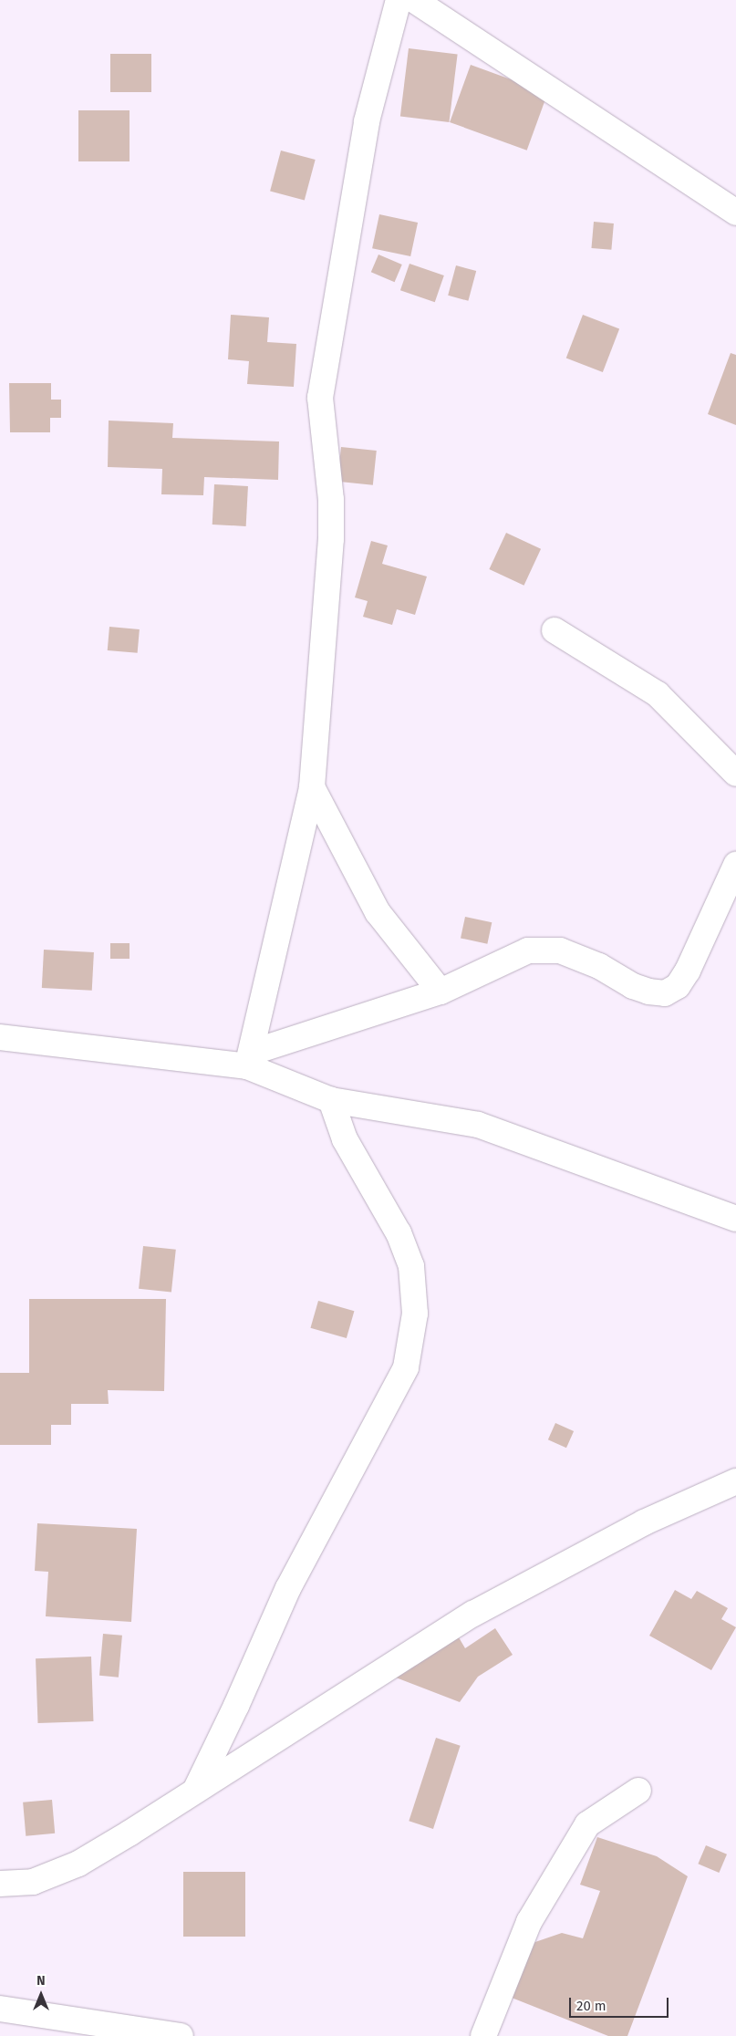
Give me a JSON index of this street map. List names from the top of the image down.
{
  "scale_bar": "20 m",
  "north": "top"
}
